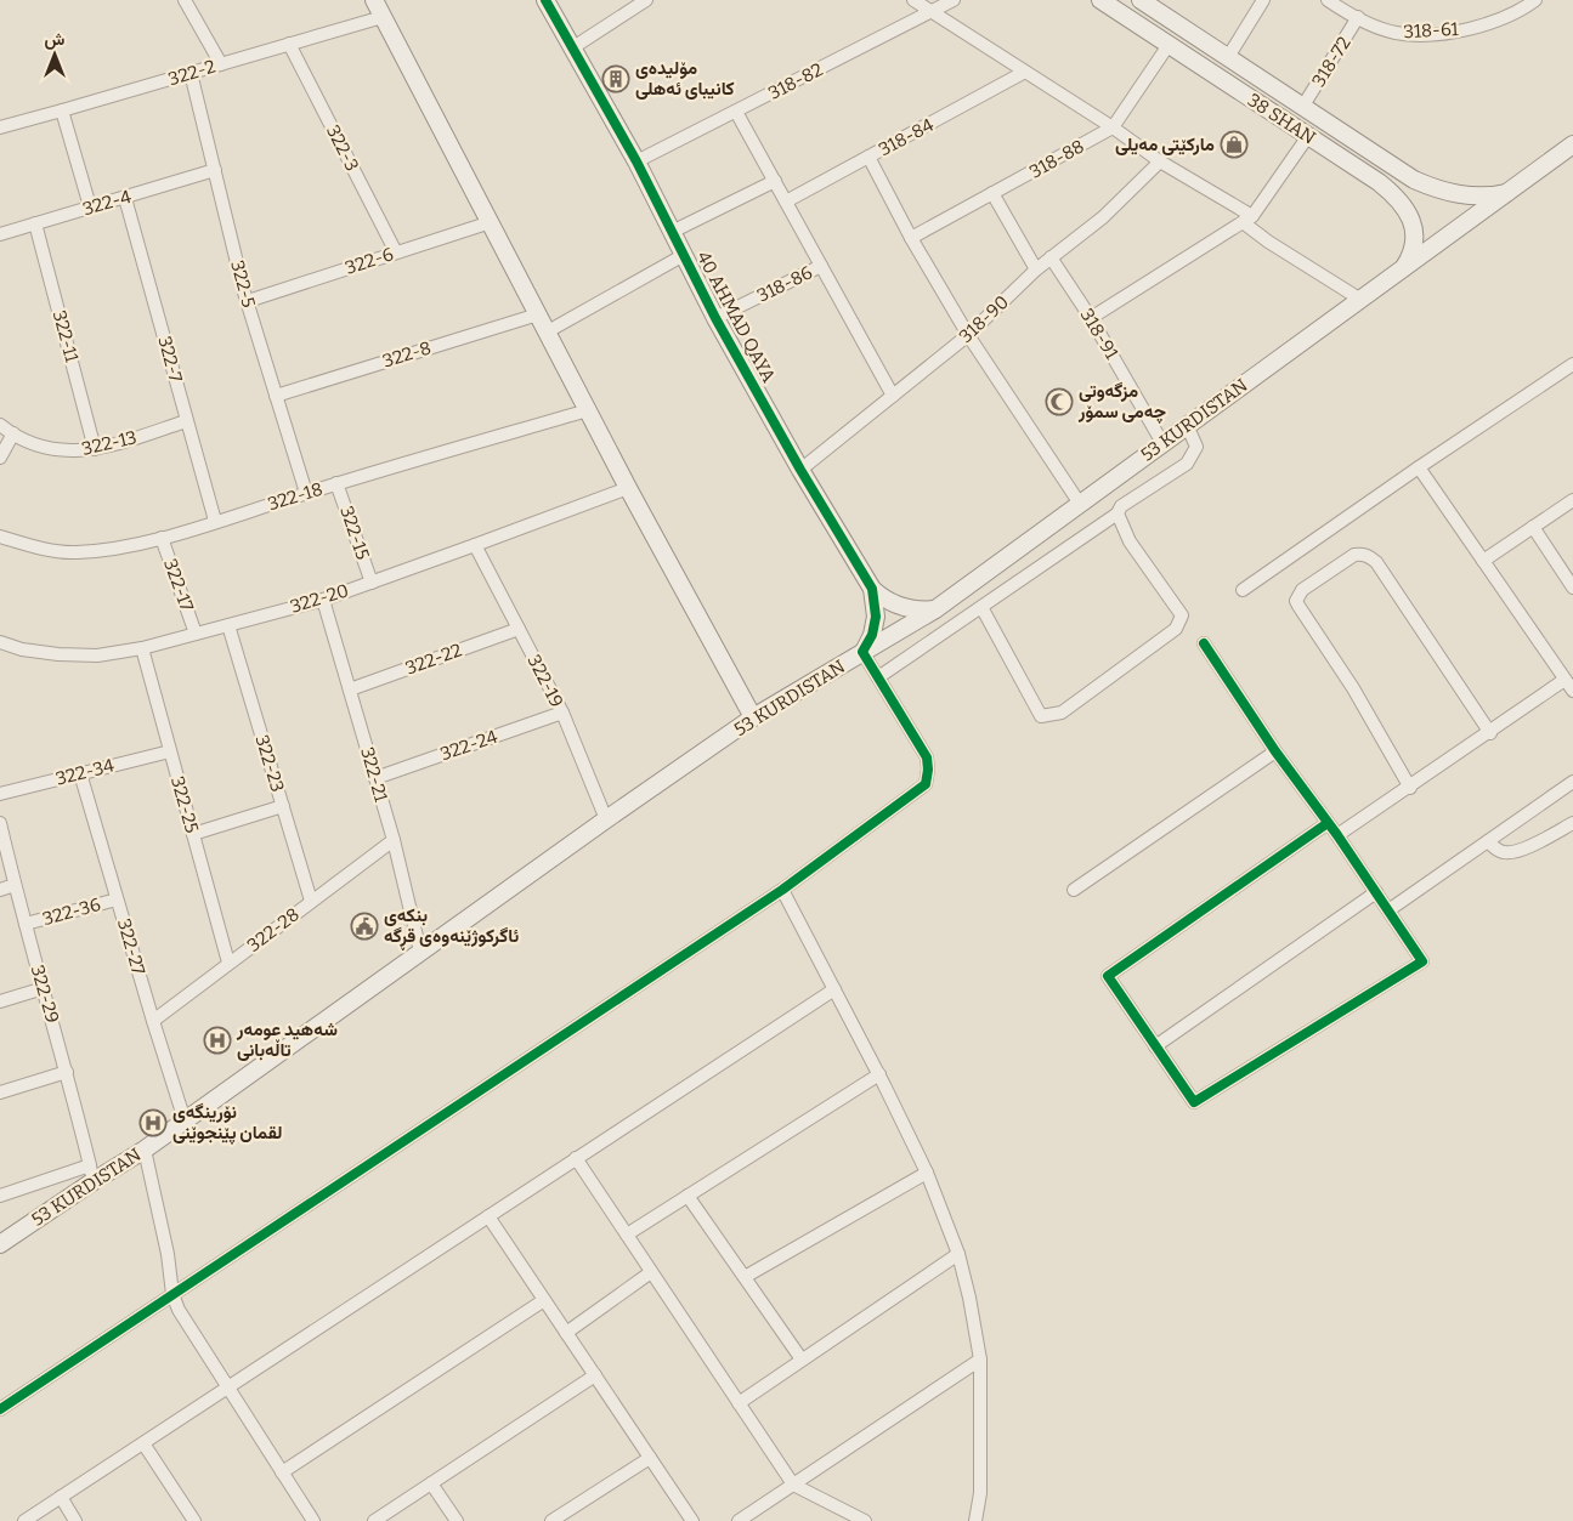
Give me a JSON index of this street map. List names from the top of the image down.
{
  "streets": {
    "street": [
      "318-61",
      "318-72",
      "322-2",
      "318-82",
      "38 SHAN",
      "318-84",
      "322-3",
      "318-88",
      "322-4",
      "322-6",
      "322-5",
      "318-86",
      "40 AHMAD QAYA",
      "318-90",
      "318-91",
      "322-11",
      "322-8",
      "322-7",
      "53 KURDISTAN",
      "322-13",
      "322-18",
      "322-15",
      "322-17",
      "322-20",
      "322-22",
      "322-19",
      "322-24",
      "322-23",
      "322-34",
      "322-21",
      "322-25",
      "322-36",
      "322-28",
      "322-27",
      "322-29"
    ]
  },
  "crossings": [
    ["318-61", "318-72"],
    ["318-72", "38 SHAN"],
    ["322-2", "322-3"],
    ["322-2", "322-5"],
    ["318-82", "40 AHMAD QAYA"],
    ["38 SHAN", "318-88"],
    ["38 SHAN", "53 KURDISTAN"],
    ["322-3", "322-6"],
    ["322-4", "322-5"],
    ["322-4", "322-11"],
    ["322-4", "322-7"],
    ["322-6", "322-5"],
    ["322-5", "322-8"],
    ["322-5", "322-18"],
    ["318-86", "40 AHMAD QAYA"],
    ["40 AHMAD QAYA", "318-90"],
    ["40 AHMAD QAYA", "53 KURDISTAN"],
    ["318-90", "318-91"],
    ["318-91", "53 KURDISTAN"],
    ["322-11", "322-13"],
    ["322-7", "322-13"],
    ["322-7", "322-18"],
    ["53 KURDISTAN", "322-19"],
    ["53 KURDISTAN", "322-21"],
    ["53 KURDISTAN", "322-27"],
    ["53 KURDISTAN", "322-29"],
    ["322-18", "322-15"],
    ["322-18", "322-17"],
    ["322-15", "322-20"],
    ["322-17", "322-20"],
    ["322-20", "322-19"],
    ["322-20", "322-23"],
    ["322-20", "322-21"],
    ["322-20", "322-25"],
    ["322-22", "322-19"],
    ["322-22", "322-21"],
    ["322-19", "322-24"],
    ["322-24", "322-21"],
    ["322-23", "322-28"],
    ["322-34", "322-25"],
    ["322-34", "322-27"],
    ["322-21", "322-28"],
    ["322-25", "322-28"],
    ["322-36", "322-27"],
    ["322-36", "322-29"],
    ["322-28", "322-27"]
  ],
  "places": {
    "building": ["مۆلیدەی کانیبای ئەهلی"],
    "shop": ["مارکێتی مەیلی"],
    "mosque": ["مزگەوتی چەمی سمۆر"],
    "public building": ["بنکەی ئاگرکوژێنەوەی قڕگە"],
    "hospital": ["شەهید عومەر تاڵەبانی", "نۆرینگەی لقمان پێنجوێنی"]
  },
  "north": "top"
}
